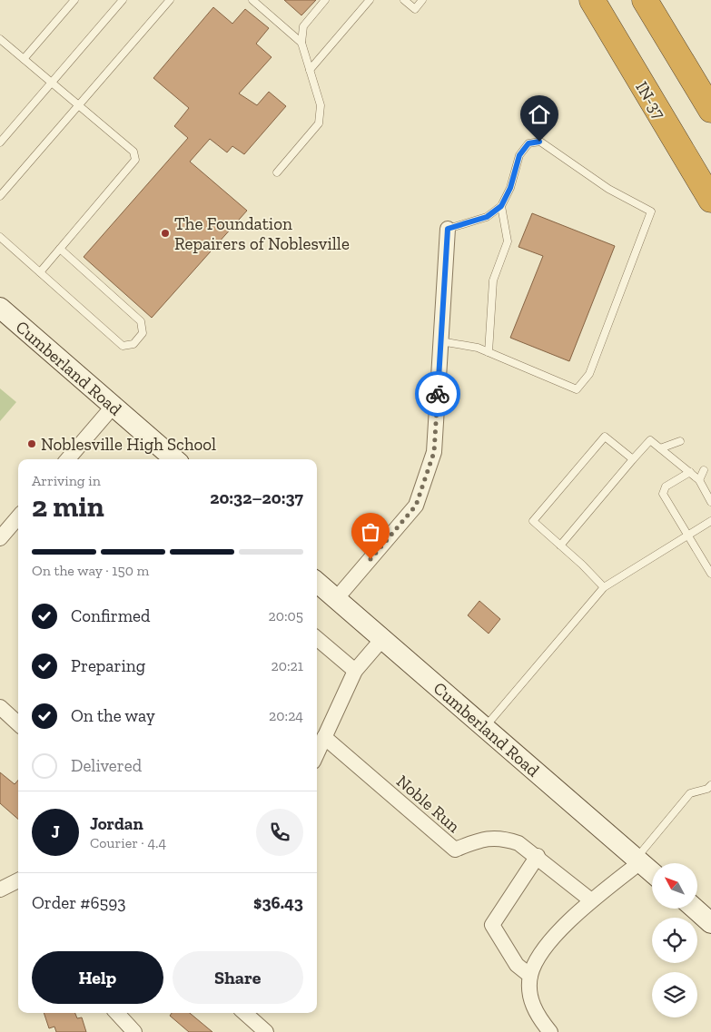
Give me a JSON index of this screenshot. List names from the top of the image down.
{
  "streets": {
    "highway": ["IN-37"],
    "street": ["Cumberland Road", "Noble Run"]
  },
  "places": ["The Foundation Repairers of Noblesville", "Noblesville High School"],
  "north": "top left",
  "page": {
    "heading": ["2 min", "Arriving in", "20:32–20:37"],
    "panel": [
      "Jordan",
      "Courier · 4.4",
      "Order #6593",
      "$36.43"
    ],
    "bar": "On the way · 150 m",
    "list": [
      ["Confirmed", "20:05"],
      ["Preparing", "20:21"],
      ["On the way", "20:24"],
      "Delivered"
    ],
    "round": "J",
    "buttons": ["Help", "Share"]
  }
}
